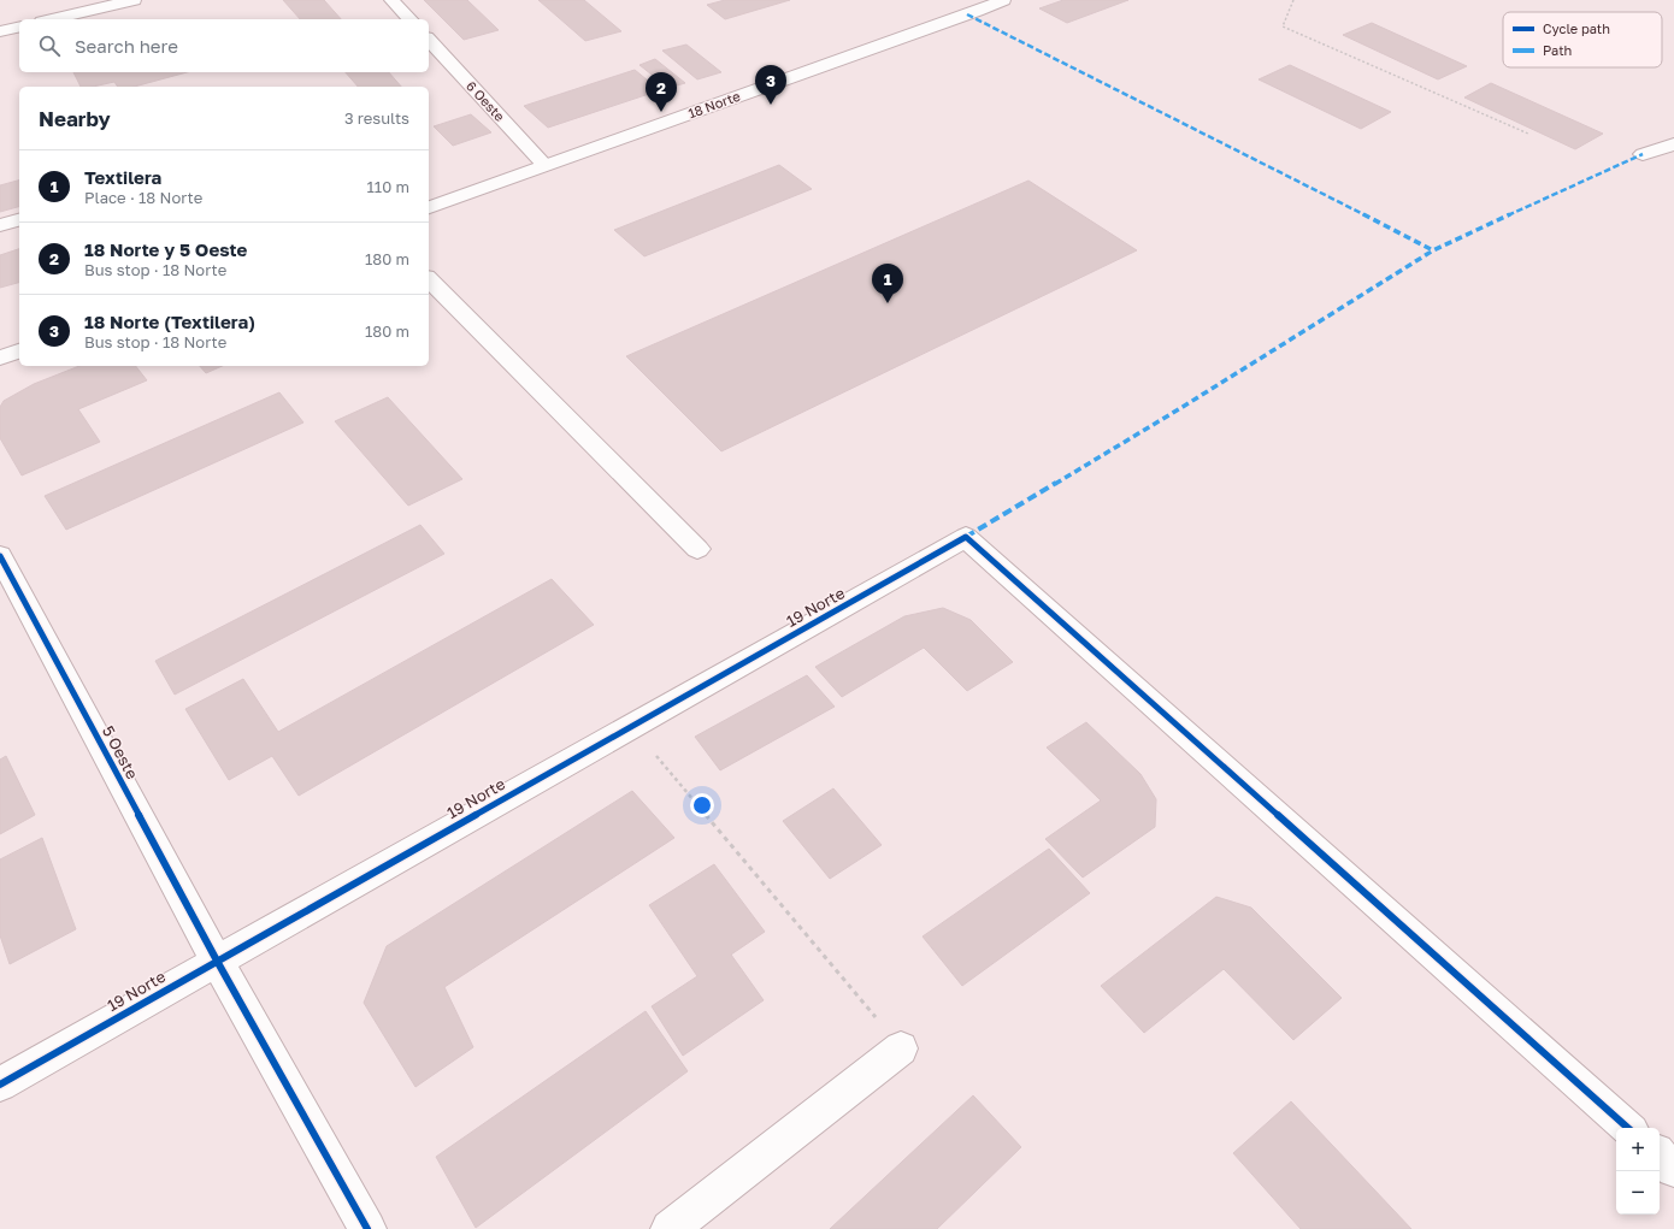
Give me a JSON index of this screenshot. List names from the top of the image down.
{
  "streets": {
    "street": [
      "6 Oeste",
      "18 Norte",
      "19 Norte",
      "5 Oeste"
    ]
  },
  "crossings": [
    ["6 Oeste", "18 Norte"],
    ["19 Norte", "5 Oeste"]
  ],
  "legend": ["Cycle path", "Path"],
  "page": {
    "search": "Search here",
    "pins": ["3", "2", "1"],
    "heading": ["Nearby", "3 results"],
    "list": [
      {
        "mark": "1",
        "name": "Textilera",
        "note": "Place · 18 Norte",
        "value": "110 m"
      },
      {
        "mark": "2",
        "name": "18 Norte y 5 Oeste",
        "note": "Bus stop · 18 Norte",
        "value": "180 m"
      },
      {
        "mark": "3",
        "name": "18 Norte (Textilera)",
        "note": "Bus stop · 18 Norte",
        "value": "180 m"
      }
    ],
    "map_buttons": ["+", "−"]
  }
}
